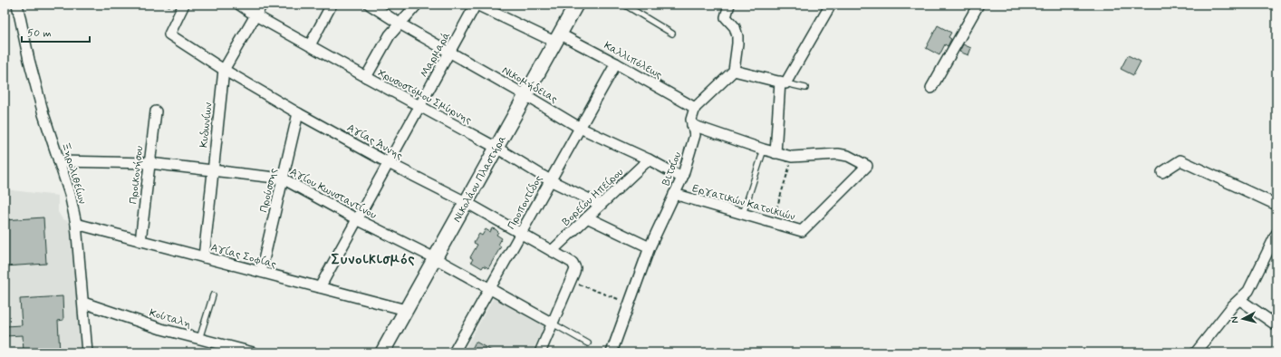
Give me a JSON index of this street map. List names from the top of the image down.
{
  "streets": {
    "main road": ["Νικολάου Πλαστήρα"],
    "street": [
      "Μαρμαρά",
      "Καλλιπόλεως",
      "Νικομήδειας",
      "Χρυσοστόμου Σμύρνης",
      "Κυδωνίων",
      "Αγίας Άννης",
      "Βιτσίου",
      "Ξηρολιθείων",
      "Προικονήσου",
      "Προύσσης",
      "Αγίου Κωνσταντίνου",
      "Βορείου Ηπείρου",
      "Προποντίδος",
      "Εργατικών Κατοικιών",
      "Αγίας Σοφίας",
      "Κούταλη"
    ]
  },
  "crossings": [
    ["Μαρμαρά", "Καλλιπόλεως"],
    ["Μαρμαρά", "Νικομήδειας"],
    ["Μαρμαρά", "Χρυσοστόμου Σμύρνης"],
    ["Μαρμαρά", "Αγίας Άννης"],
    ["Μαρμαρά", "Αγίου Κωνσταντίνου"],
    ["Μαρμαρά", "Αγίας Σοφίας"],
    ["Καλλιπόλεως", "Βιτσίου"],
    ["Καλλιπόλεως", "Νικολάου Πλαστήρα"],
    ["Καλλιπόλεως", "Προποντίδος"],
    ["Νικομήδειας", "Βιτσίου"],
    ["Νικομήδειας", "Νικολάου Πλαστήρα"],
    ["Νικομήδειας", "Βορείου Ηπείρου"],
    ["Νικομήδειας", "Προποντίδος"],
    ["Χρυσοστόμου Σμύρνης", "Κυδωνίων"],
    ["Χρυσοστόμου Σμύρνης", "Νικολάου Πλαστήρα"],
    ["Χρυσοστόμου Σμύρνης", "Βορείου Ηπείρου"],
    ["Χρυσοστόμου Σμύρνης", "Προποντίδος"],
    ["Κυδωνίων", "Αγίας Άννης"],
    ["Κυδωνίων", "Αγίου Κωνσταντίνου"],
    ["Κυδωνίων", "Αγίας Σοφίας"],
    ["Αγίας Άννης", "Νικολάου Πλαστήρα"],
    ["Αγίας Άννης", "Προύσσης"],
    ["Αγίας Άννης", "Βορείου Ηπείρου"],
    ["Αγίας Άννης", "Προποντίδος"],
    ["Βιτσίου", "Εργατικών Κατοικιών"],
    ["Ξηρολιθείων", "Αγίου Κωνσταντίνου"],
    ["Ξηρολιθείων", "Αγίας Σοφίας"],
    ["Ξηρολιθείων", "Κούταλη"],
    ["Προικονήσου", "Αγίου Κωνσταντίνου"],
    ["Προικονήσου", "Αγίας Σοφίας"],
    ["Νικολάου Πλαστήρα", "Αγίου Κωνσταντίνου"],
    ["Νικολάου Πλαστήρα", "Αγίας Σοφίας"],
    ["Προύσσης", "Αγίου Κωνσταντίνου"],
    ["Προύσσης", "Αγίας Σοφίας"],
    ["Αγίου Κωνσταντίνου", "Προποντίδος"]
  ],
  "districts": ["Συνοικισμός"],
  "scale_bar": "50 m",
  "north": "left"
}
